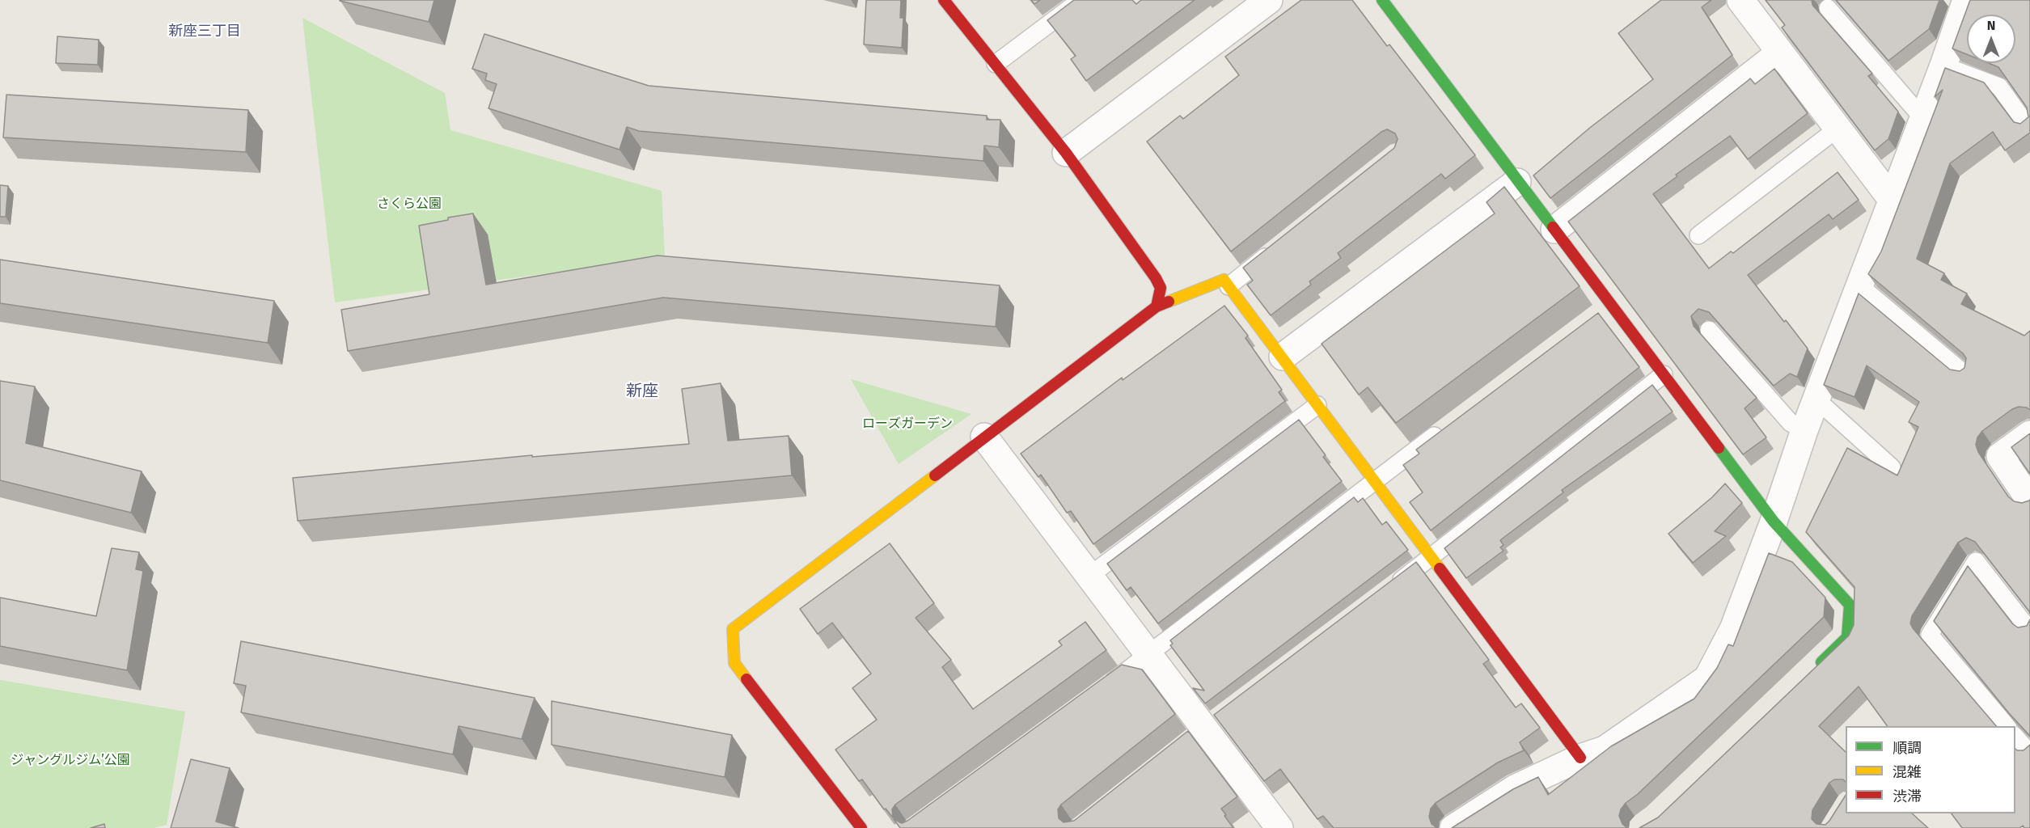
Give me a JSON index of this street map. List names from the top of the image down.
{
  "districts": ["新座三丁目", "新座"],
  "parks": ["さくら公園", "ローズガーデン", "ジャングルジム’公園"],
  "legend": ["順調", "混雑", "渋滞"],
  "north": "top"
}
